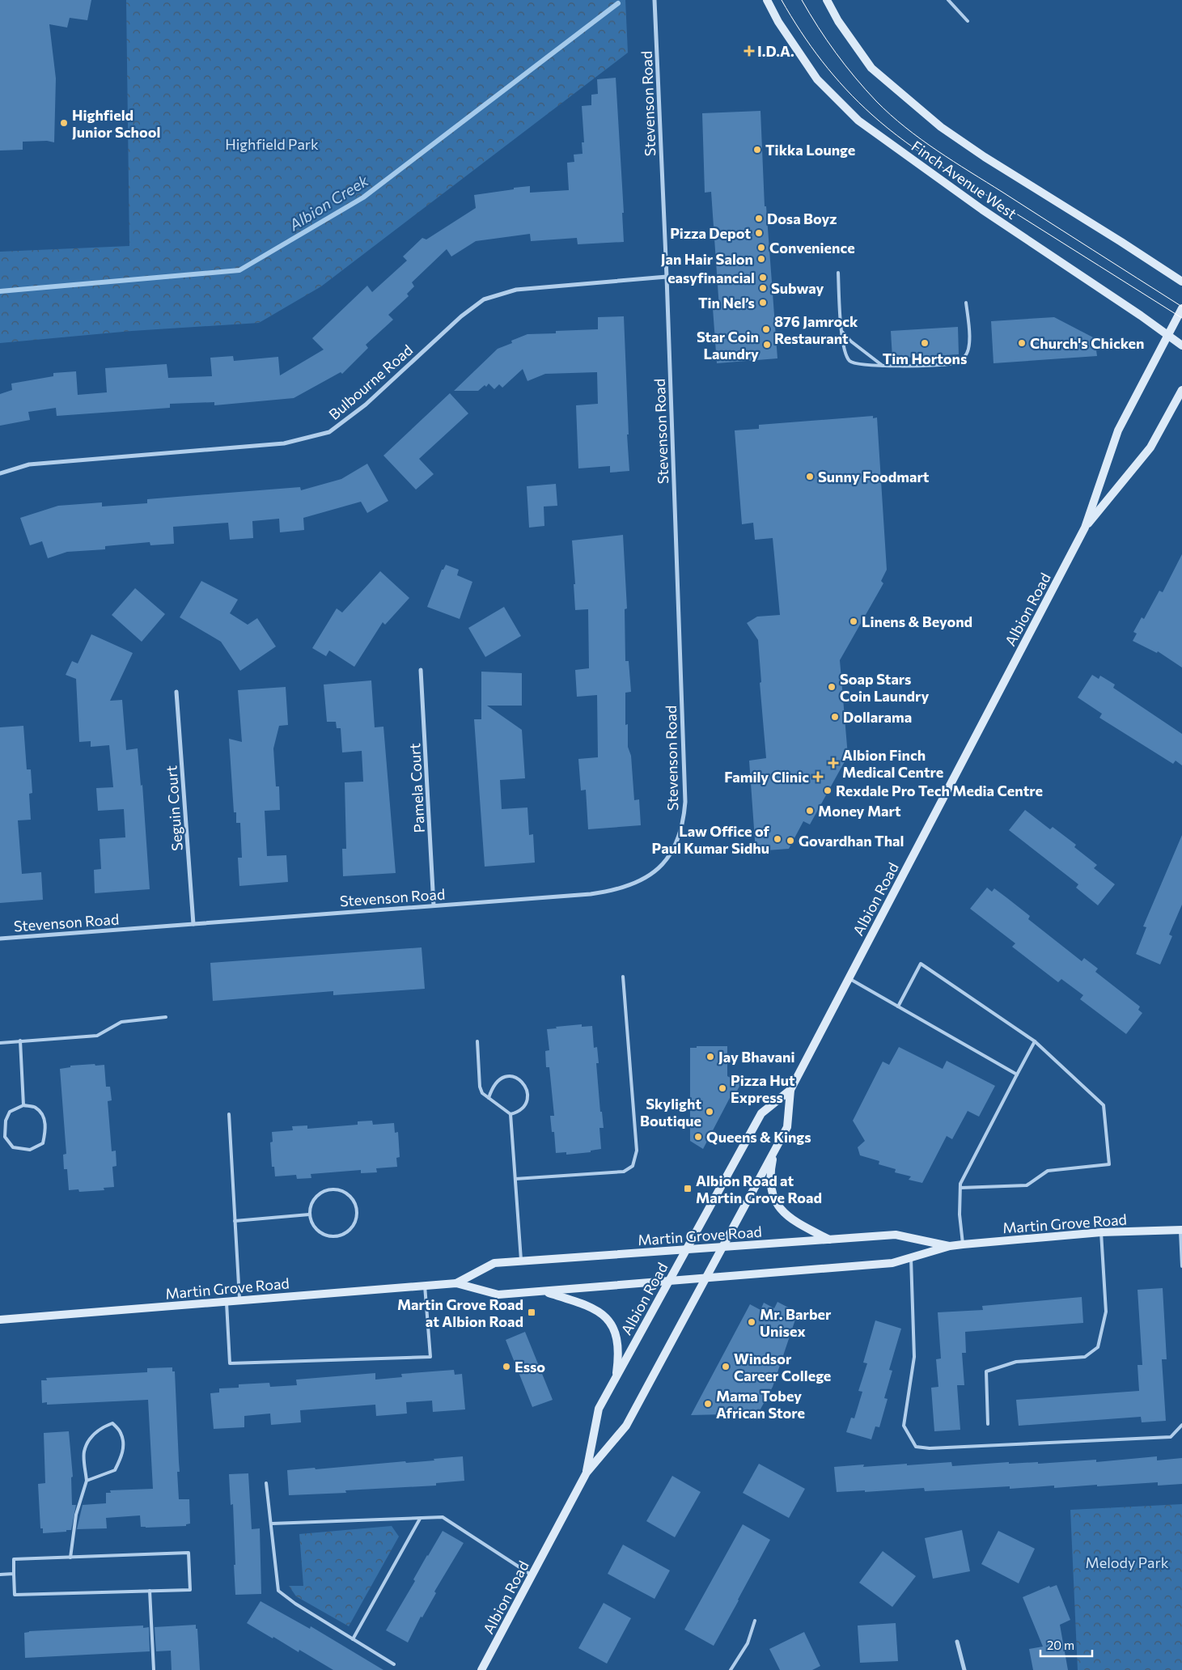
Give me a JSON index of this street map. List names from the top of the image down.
{
  "streets": {
    "main road": ["Finch Avenue West", "Albion Road", "Martin Grove Road"],
    "street": [
      "Stevenson Road",
      "Bulbourne Road",
      "Pamela Court",
      "Seguin Court"
    ]
  },
  "crossings": [
    ["Stevenson Road", "Bulbourne Road"],
    ["Stevenson Road", "Pamela Court"],
    ["Stevenson Road", "Seguin Court"],
    ["Finch Avenue West", "Albion Road"],
    ["Albion Road", "Martin Grove Road"]
  ],
  "water": ["Albion Creek"],
  "parks": ["Highfield Park", "Melody Park"],
  "places": {
    "health": ["I.D.A.", "Albion Finch Medical Centre", "Family Clinic"],
    "other": [
      "Highfield Junior School",
      "Tikka Lounge",
      "Dosa Boyz",
      "Pizza Depot",
      "Convenience",
      "Jan Hair Salon",
      "easyfinancial",
      "Subway",
      "Tin Nel’s",
      "876 Jamrock Restaurant",
      "Tim Hortons",
      "Church's Chicken",
      "Star Coin Laundry",
      "Sunny Foodmart",
      "Linens & Beyond",
      "Soap Stars Coin Laundry",
      "Dollarama",
      "Rexdale Pro Tech Media Centre",
      "Money Mart",
      "Law Office of Paul Kumar Sidhu",
      "Govardhan Thal",
      "Jay Bhavani",
      "Pizza Hut Express",
      "Skylight Boutique",
      "Queens & Kings",
      "Mr. Barber Unisex",
      "Esso",
      "Windsor Career College",
      "Mama Tobey African Store"
    ],
    "transit": ["Albion Road at Martin Grove Road", "Martin Grove Road at Albion Road"]
  },
  "scale_bar": "20 m"
}
